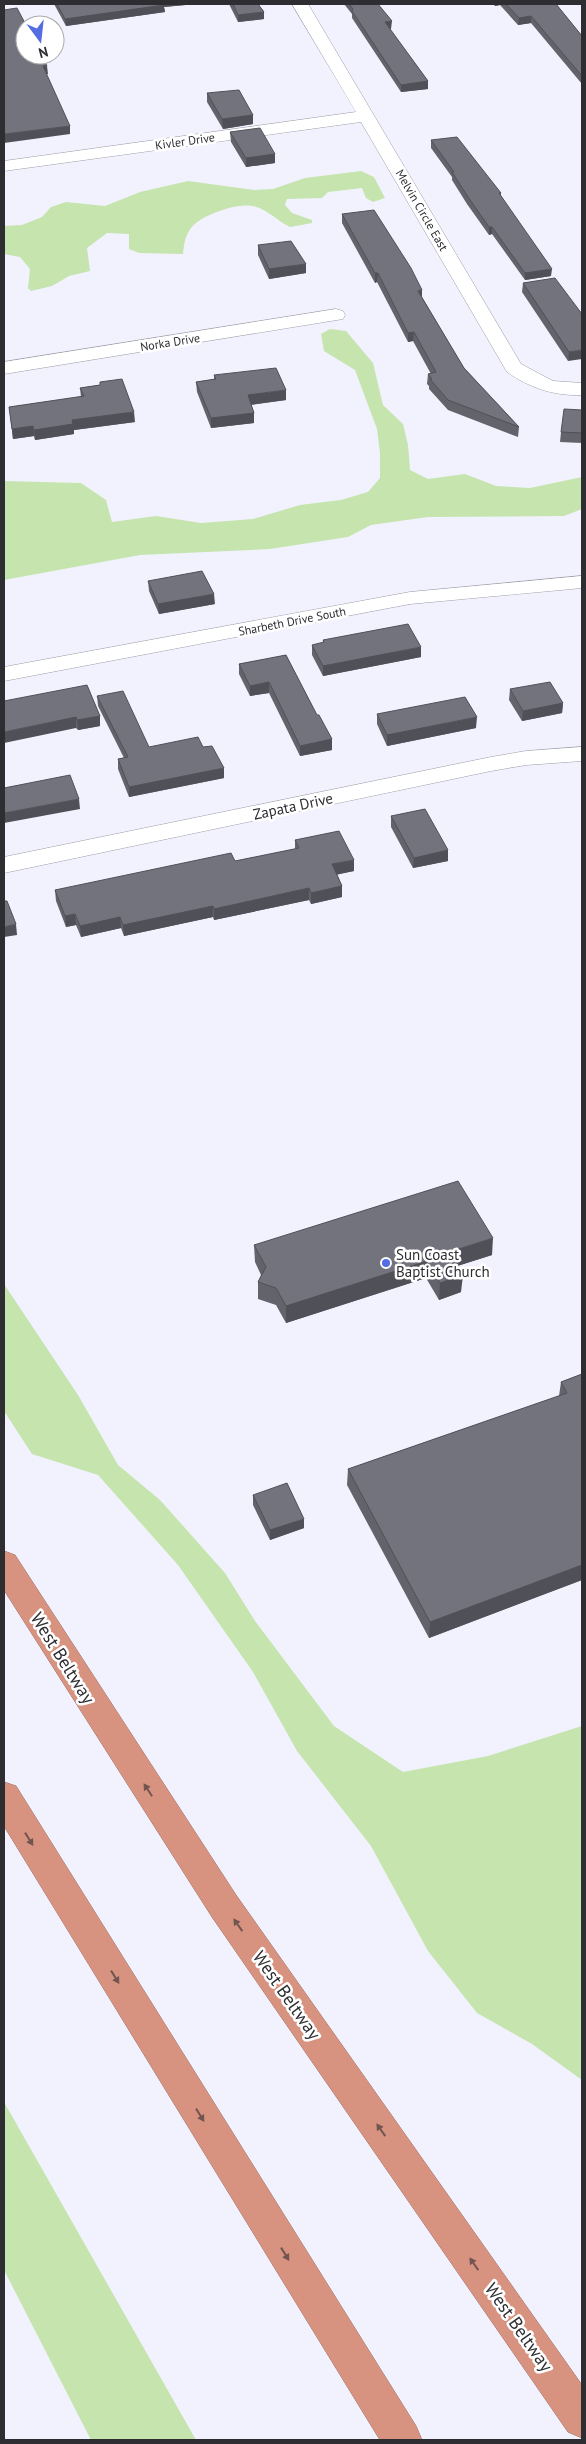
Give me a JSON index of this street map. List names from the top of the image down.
{
  "streets": {
    "highway": ["West Beltway"],
    "street": [
      "Kivler Drive",
      "Melvin Circle East",
      "Norka Drive",
      "Sharbeth Drive South",
      "Zapata Drive"
    ]
  },
  "crossings": [
    ["Kivler Drive", "Melvin Circle East"]
  ],
  "places": ["Sun Coast Baptist Church"],
  "north": "bottom"
}
